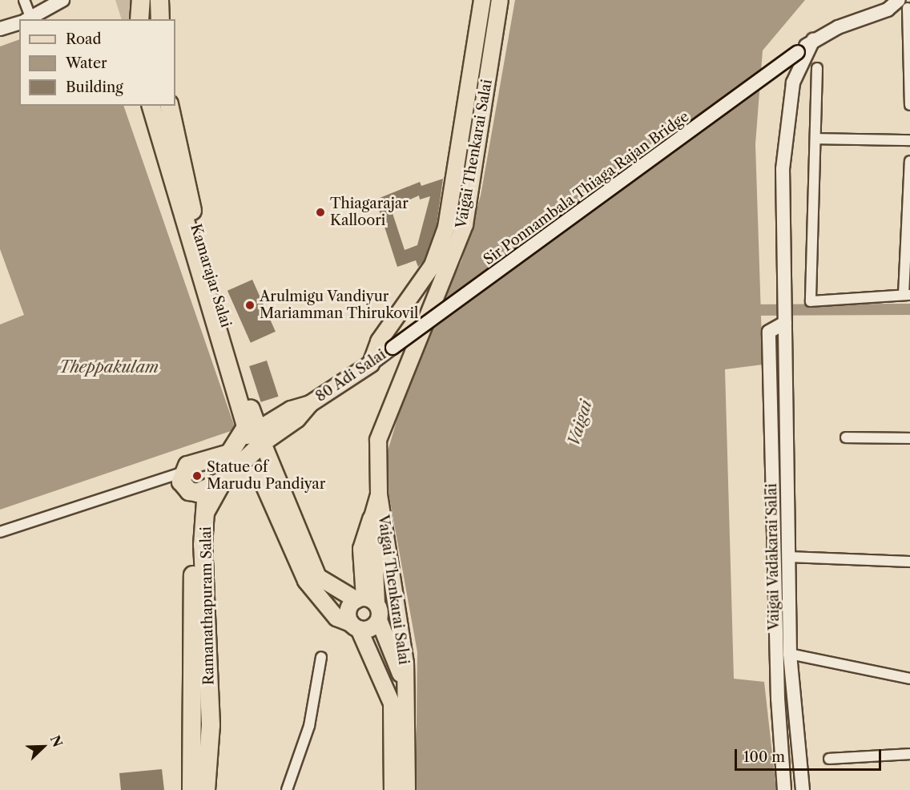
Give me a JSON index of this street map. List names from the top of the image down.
{
  "streets": {
    "highway": ["Kamarajar Salai", "Ramanathapuram Salai"],
    "main road": ["Vaigai Thenkarai Salai", "80 Adi Salai"],
    "street": ["Sir Ponnambala Thiaga Rajan Bridge", "Vaigai Vadakarai Salai"]
  },
  "crossings": [
    ["Vaigai Thenkarai Salai", "80 Adi Salai"],
    ["Sir Ponnambala Thiaga Rajan Bridge", "80 Adi Salai"],
    ["Sir Ponnambala Thiaga Rajan Bridge", "Vaigai Vadakarai Salai"],
    ["Kamarajar Salai", "80 Adi Salai"]
  ],
  "water": ["Theppakulam", "Vaigai"],
  "places": ["Thiagarajar Kalloori", "Arulmigu Vandiyur Mariamman Thirukovil", "Statue of Marudu Pandiyar"],
  "legend": ["Road", "Water", "Building"],
  "scale_bar": "100 m",
  "north": "top right"
}
